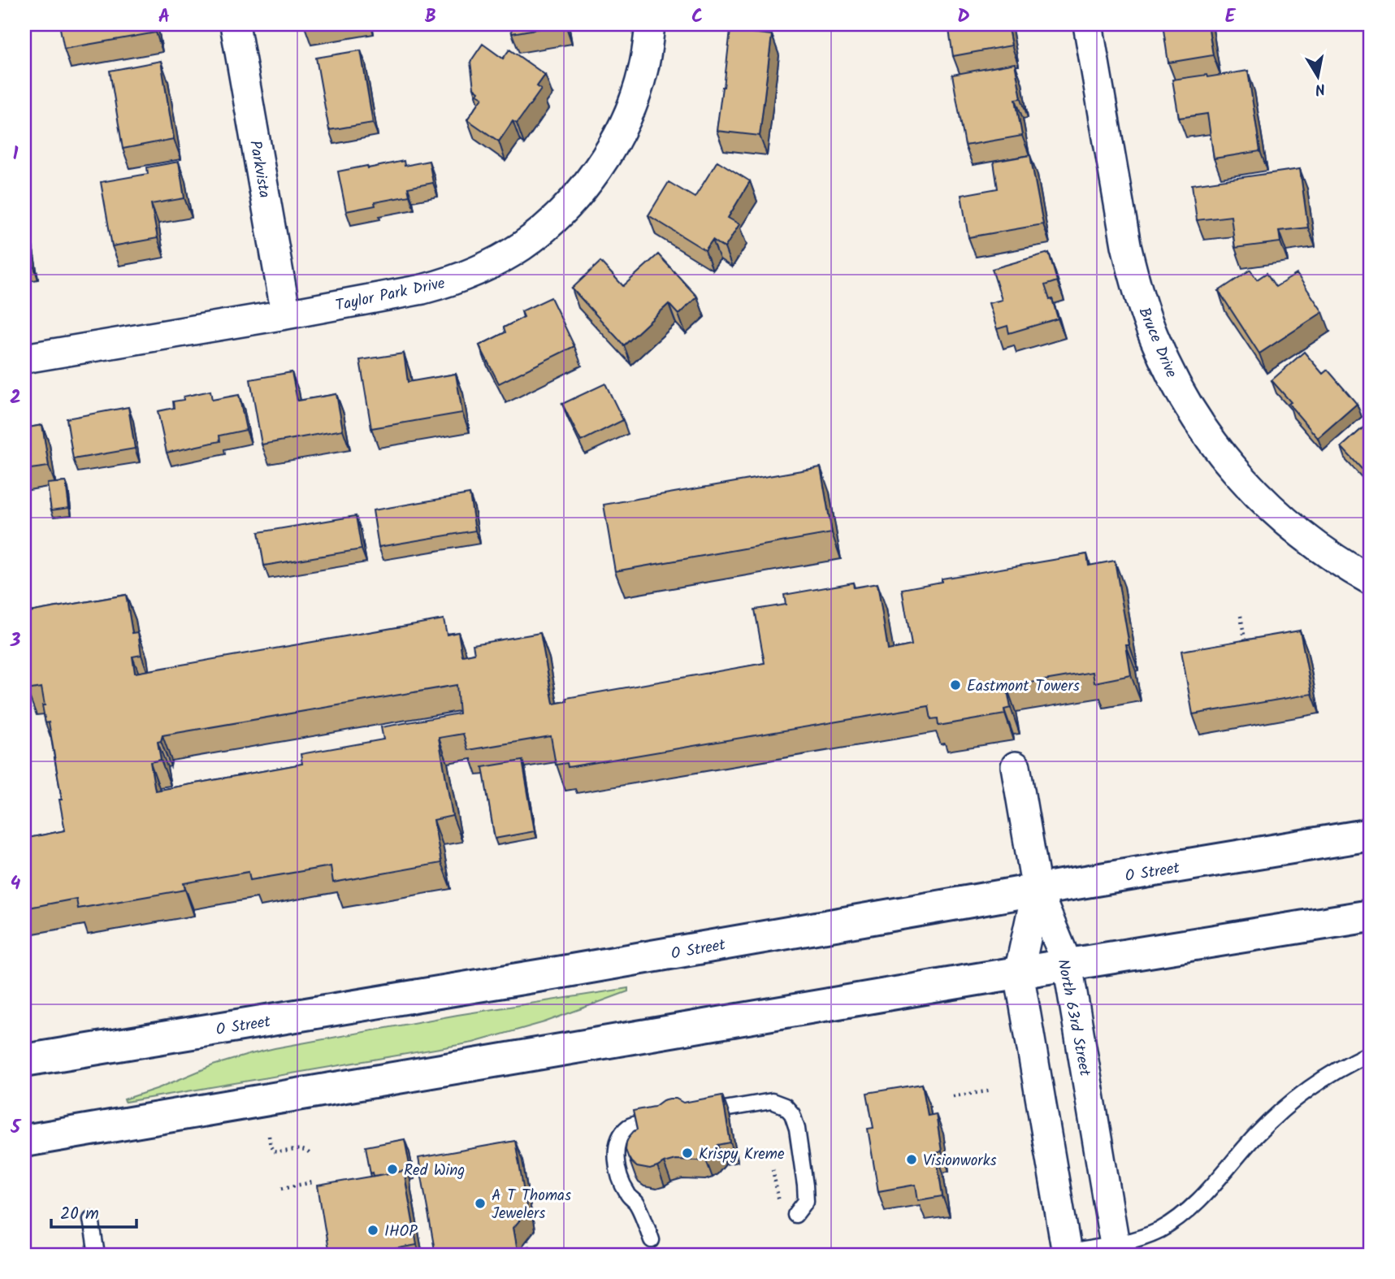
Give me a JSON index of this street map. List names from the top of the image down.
{
  "streets": {
    "main road": ["O Street"],
    "street": [
      "Parkvista",
      "Taylor Park Drive",
      "Bruce Drive",
      "North 63rd Street"
    ]
  },
  "crossings": [
    ["Parkvista", "Taylor Park Drive"],
    ["O Street", "North 63rd Street"]
  ],
  "places": [
    "Eastmont Towers",
    "Krispy Kreme",
    "Visionworks",
    "Red Wing",
    "A T Thomas Jewelers",
    "IHOP"
  ],
  "scale_bar": "20 m",
  "north": "bottom",
  "grid": {
    "columns": [
      "A",
      "B",
      "C",
      "D",
      "E"
    ],
    "rows": [
      "1",
      "2",
      "3",
      "4",
      "5"
    ]
  }
}
